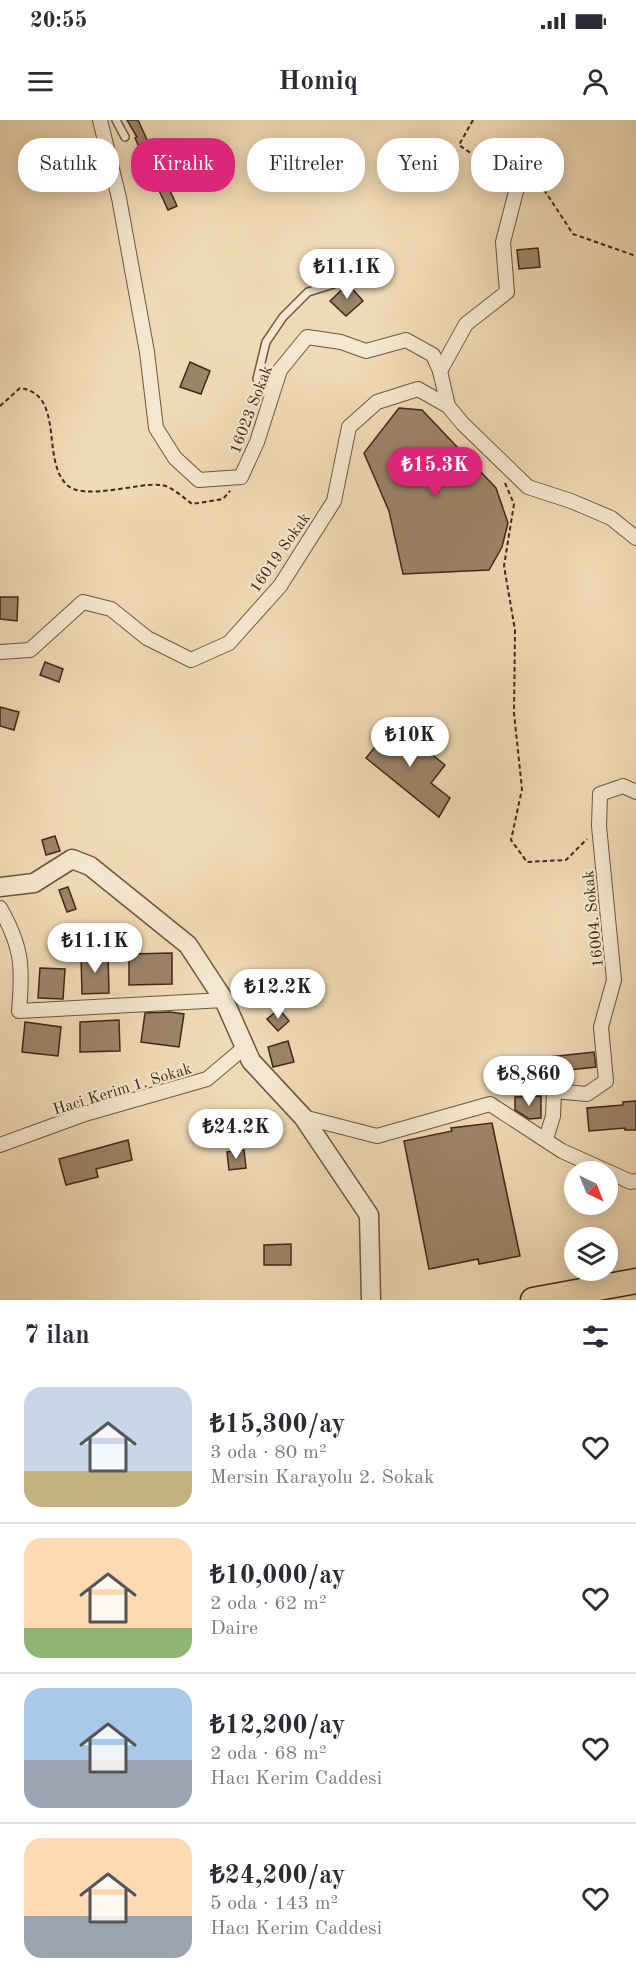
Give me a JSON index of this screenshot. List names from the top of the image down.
{
  "streets": {
    "street": [
      "16023 Sokak",
      "16019 Sokak",
      "16004. Sokak",
      "Haci Kerim 1. Sokak"
    ]
  },
  "crossings": [
    ["16023 Sokak", "16019 Sokak"]
  ],
  "north": "bottom right",
  "page": {
    "status": "20:55",
    "header": "Homiq",
    "chip": [
      "Satılık",
      "Kiralık",
      "Filtreler",
      "Yeni",
      "Daire"
    ],
    "price": [
      "₺11.1K",
      "₺15.3K",
      "₺10K",
      "₺11.1K",
      "₺12.2K",
      "₺8,860",
      "₺24.2K"
    ],
    "heading": "7 ilan",
    "list": [
      {
        "name": "₺15,300/ay",
        "note": "3 oda · 80 m² · Mersin Karayolu 2. Sokak"
      },
      {
        "name": "₺10,000/ay",
        "note": "2 oda · 62 m² · Daire"
      },
      {
        "name": "₺12,200/ay",
        "note": "2 oda · 68 m² · Hacı Kerim Caddesi"
      },
      {
        "name": "₺24,200/ay",
        "note": "5 oda · 143 m² · Hacı Kerim Caddesi"
      }
    ]
  }
}
